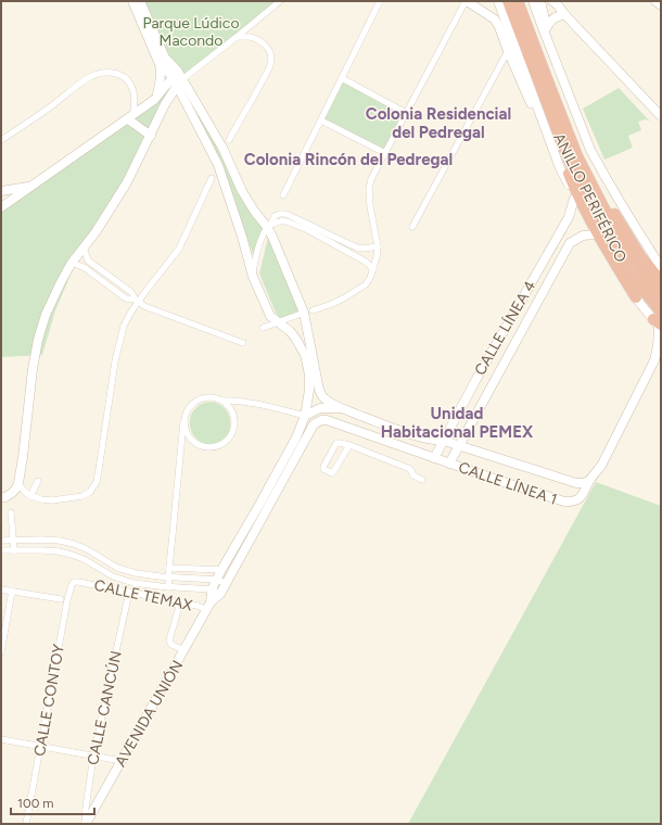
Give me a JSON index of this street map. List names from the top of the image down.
{
  "streets": {
    "highway": ["ANILLO PERIFÉRICO"],
    "street": [
      "CALLE LÍNEA 4",
      "CALLE LÍNEA 1",
      "CALLE TEMAX",
      "CALLE CONTOY",
      "CALLE CANCÚN",
      "AVENIDA UNIÓN"
    ]
  },
  "crossings": [
    ["CALLE LÍNEA 4", "CALLE LÍNEA 1"],
    ["CALLE LÍNEA 1", "AVENIDA UNIÓN"],
    ["CALLE TEMAX", "CALLE CONTOY"],
    ["CALLE TEMAX", "CALLE CANCÚN"],
    ["CALLE TEMAX", "AVENIDA UNIÓN"],
    ["CALLE CANCÚN", "AVENIDA UNIÓN"]
  ],
  "districts": ["Colonia Residencial del Pedregal", "Colonia Rincón del Pedregal", "Unidad Habitacional PEMEX"],
  "parks": ["Parque Lúdico Macondo"],
  "scale_bar": "100 m"
}
